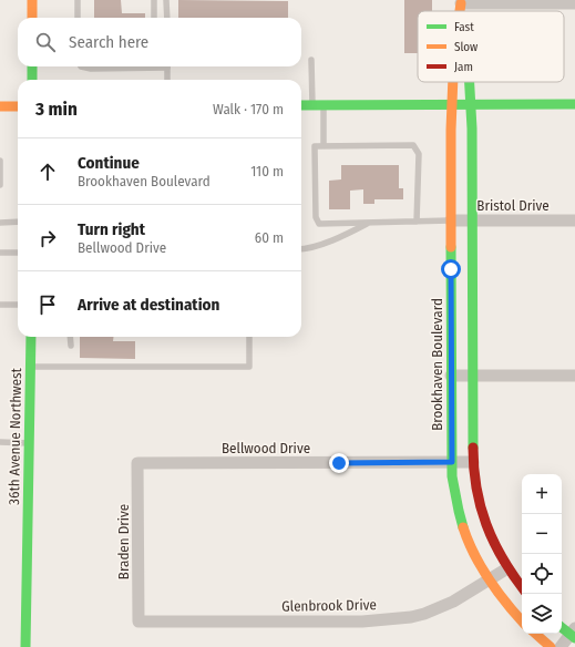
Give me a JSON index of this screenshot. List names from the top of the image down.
{
  "streets": {
    "street": [
      "Bristol Drive",
      "Brookhaven Boulevard",
      "36th Avenue Northwest",
      "Bellwood Drive",
      "Braden Drive",
      "Glenbrook Drive"
    ]
  },
  "crossings": [
    ["Bristol Drive", "Brookhaven Boulevard"],
    ["Brookhaven Boulevard", "Bellwood Drive"],
    ["Brookhaven Boulevard", "Glenbrook Drive"],
    ["Bellwood Drive", "Braden Drive"],
    ["Braden Drive", "Glenbrook Drive"]
  ],
  "legend": ["Fast", "Slow", "Jam"],
  "page": {
    "search": "Search here",
    "heading": ["3 min", "Walk · 170 m"],
    "list": [
      ["Continue", "Brookhaven Boulevard", "110 m"],
      ["Turn right", "Bellwood Drive", "60 m"],
      "Arrive at destination"
    ],
    "map_buttons": ["+", "−"]
  }
}
